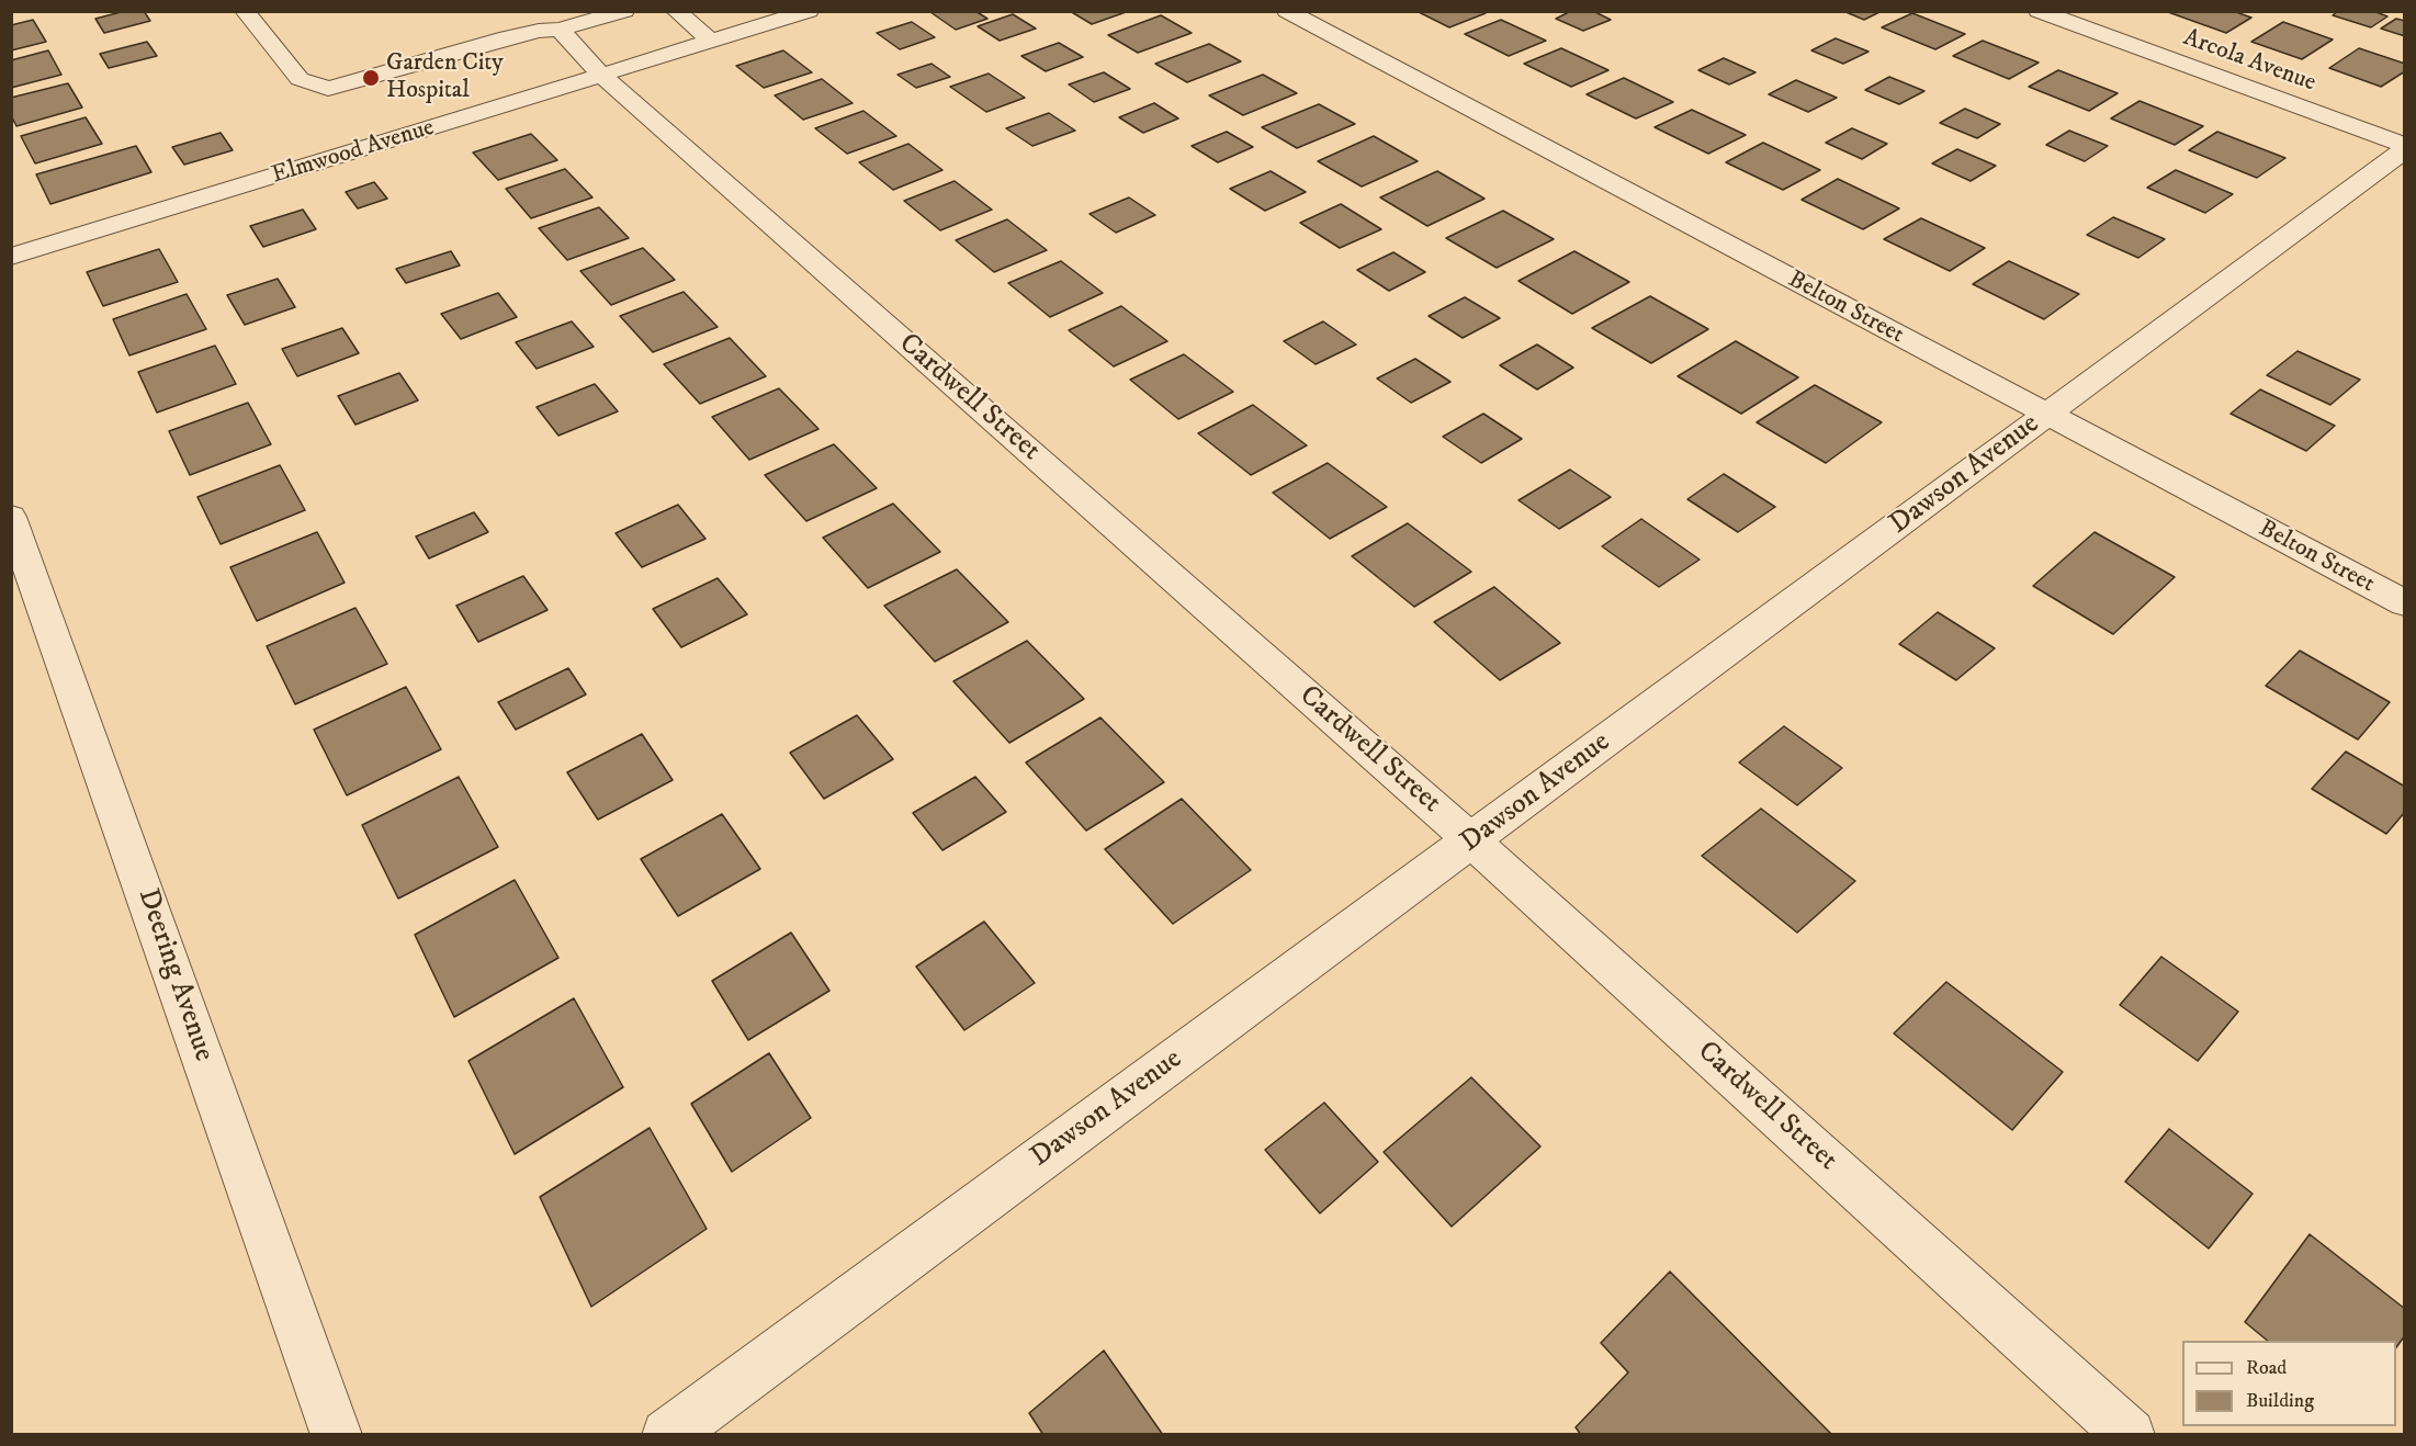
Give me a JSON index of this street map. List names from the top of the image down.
{
  "streets": {
    "street": [
      "Arcola Avenue",
      "Elmwood Avenue",
      "Belton Street",
      "Cardwell Street",
      "Dawson Avenue",
      "Deering Avenue"
    ]
  },
  "crossings": [
    ["Arcola Avenue", "Dawson Avenue"],
    ["Elmwood Avenue", "Cardwell Street"],
    ["Belton Street", "Dawson Avenue"],
    ["Cardwell Street", "Dawson Avenue"]
  ],
  "places": ["Garden City Hospital"],
  "legend": ["Road", "Building"]
}
